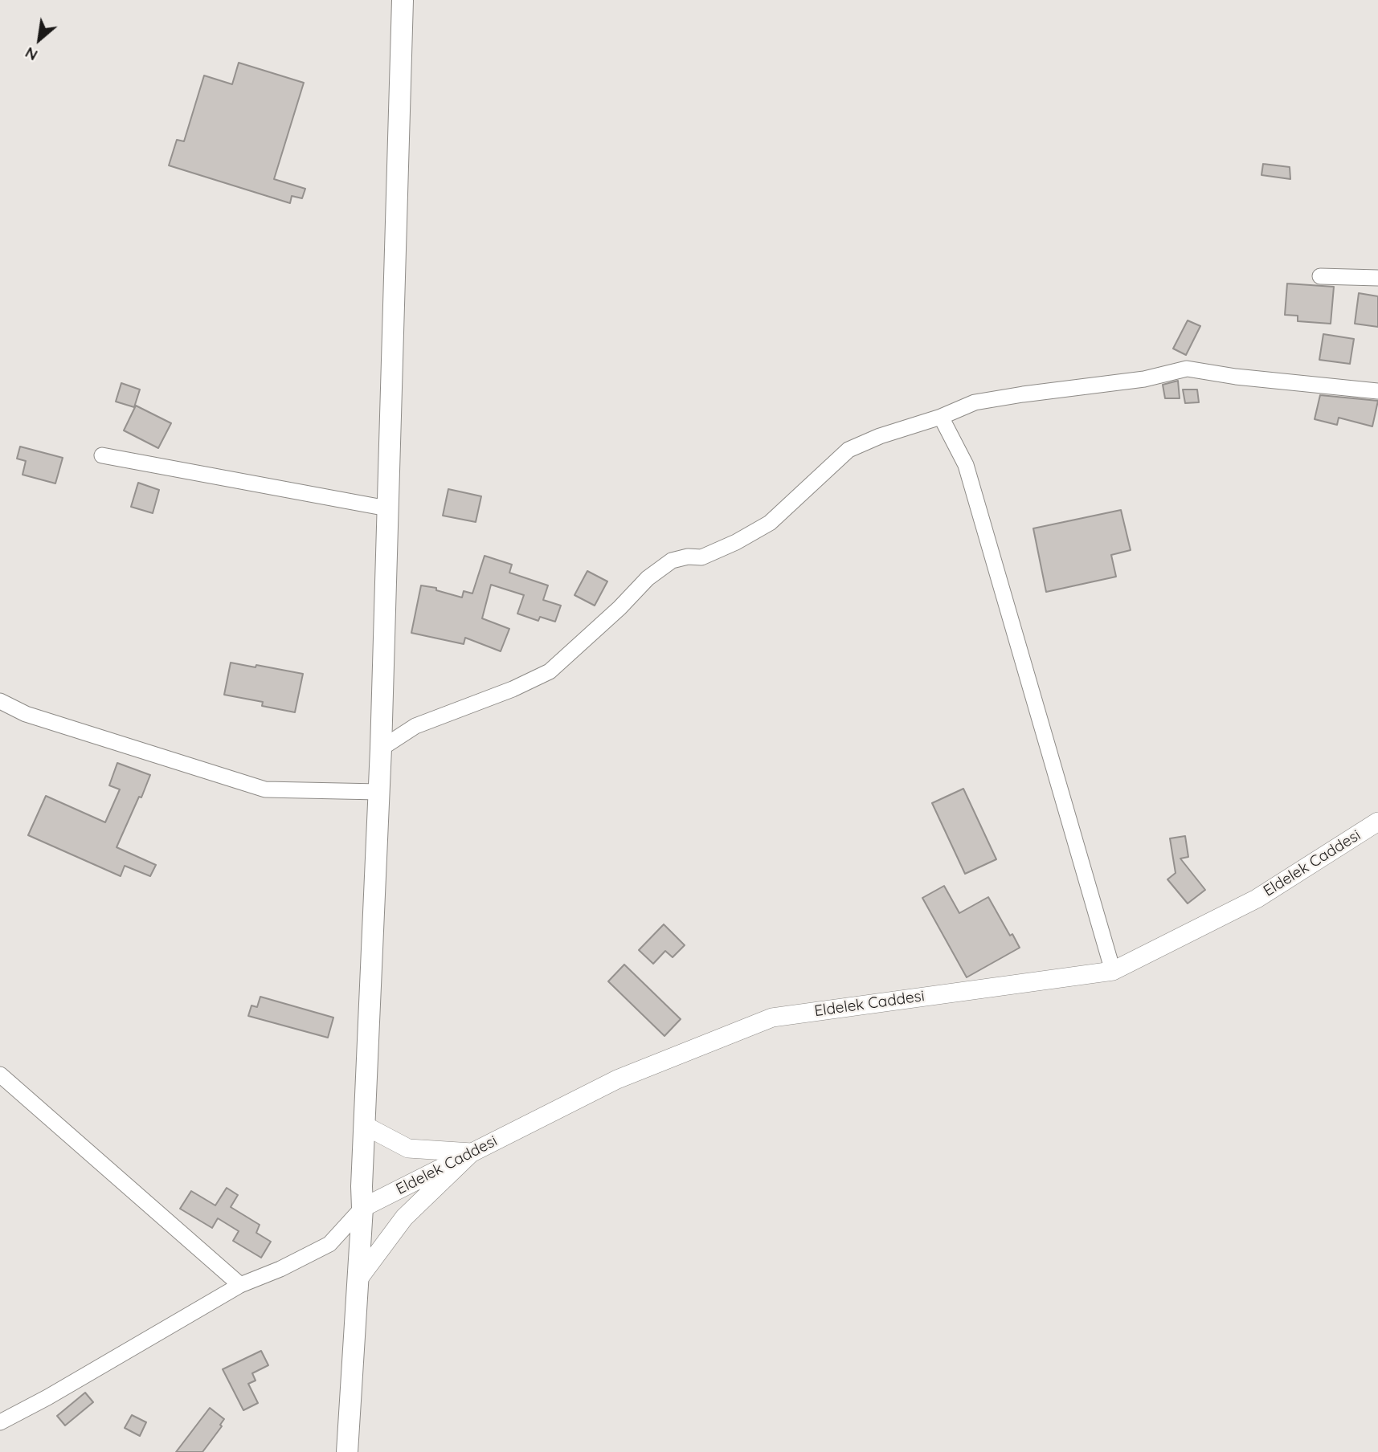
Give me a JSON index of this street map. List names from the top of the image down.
{
  "streets": {
    "street": ["Eldelek Caddesi"]
  },
  "north": "bottom left"
}
